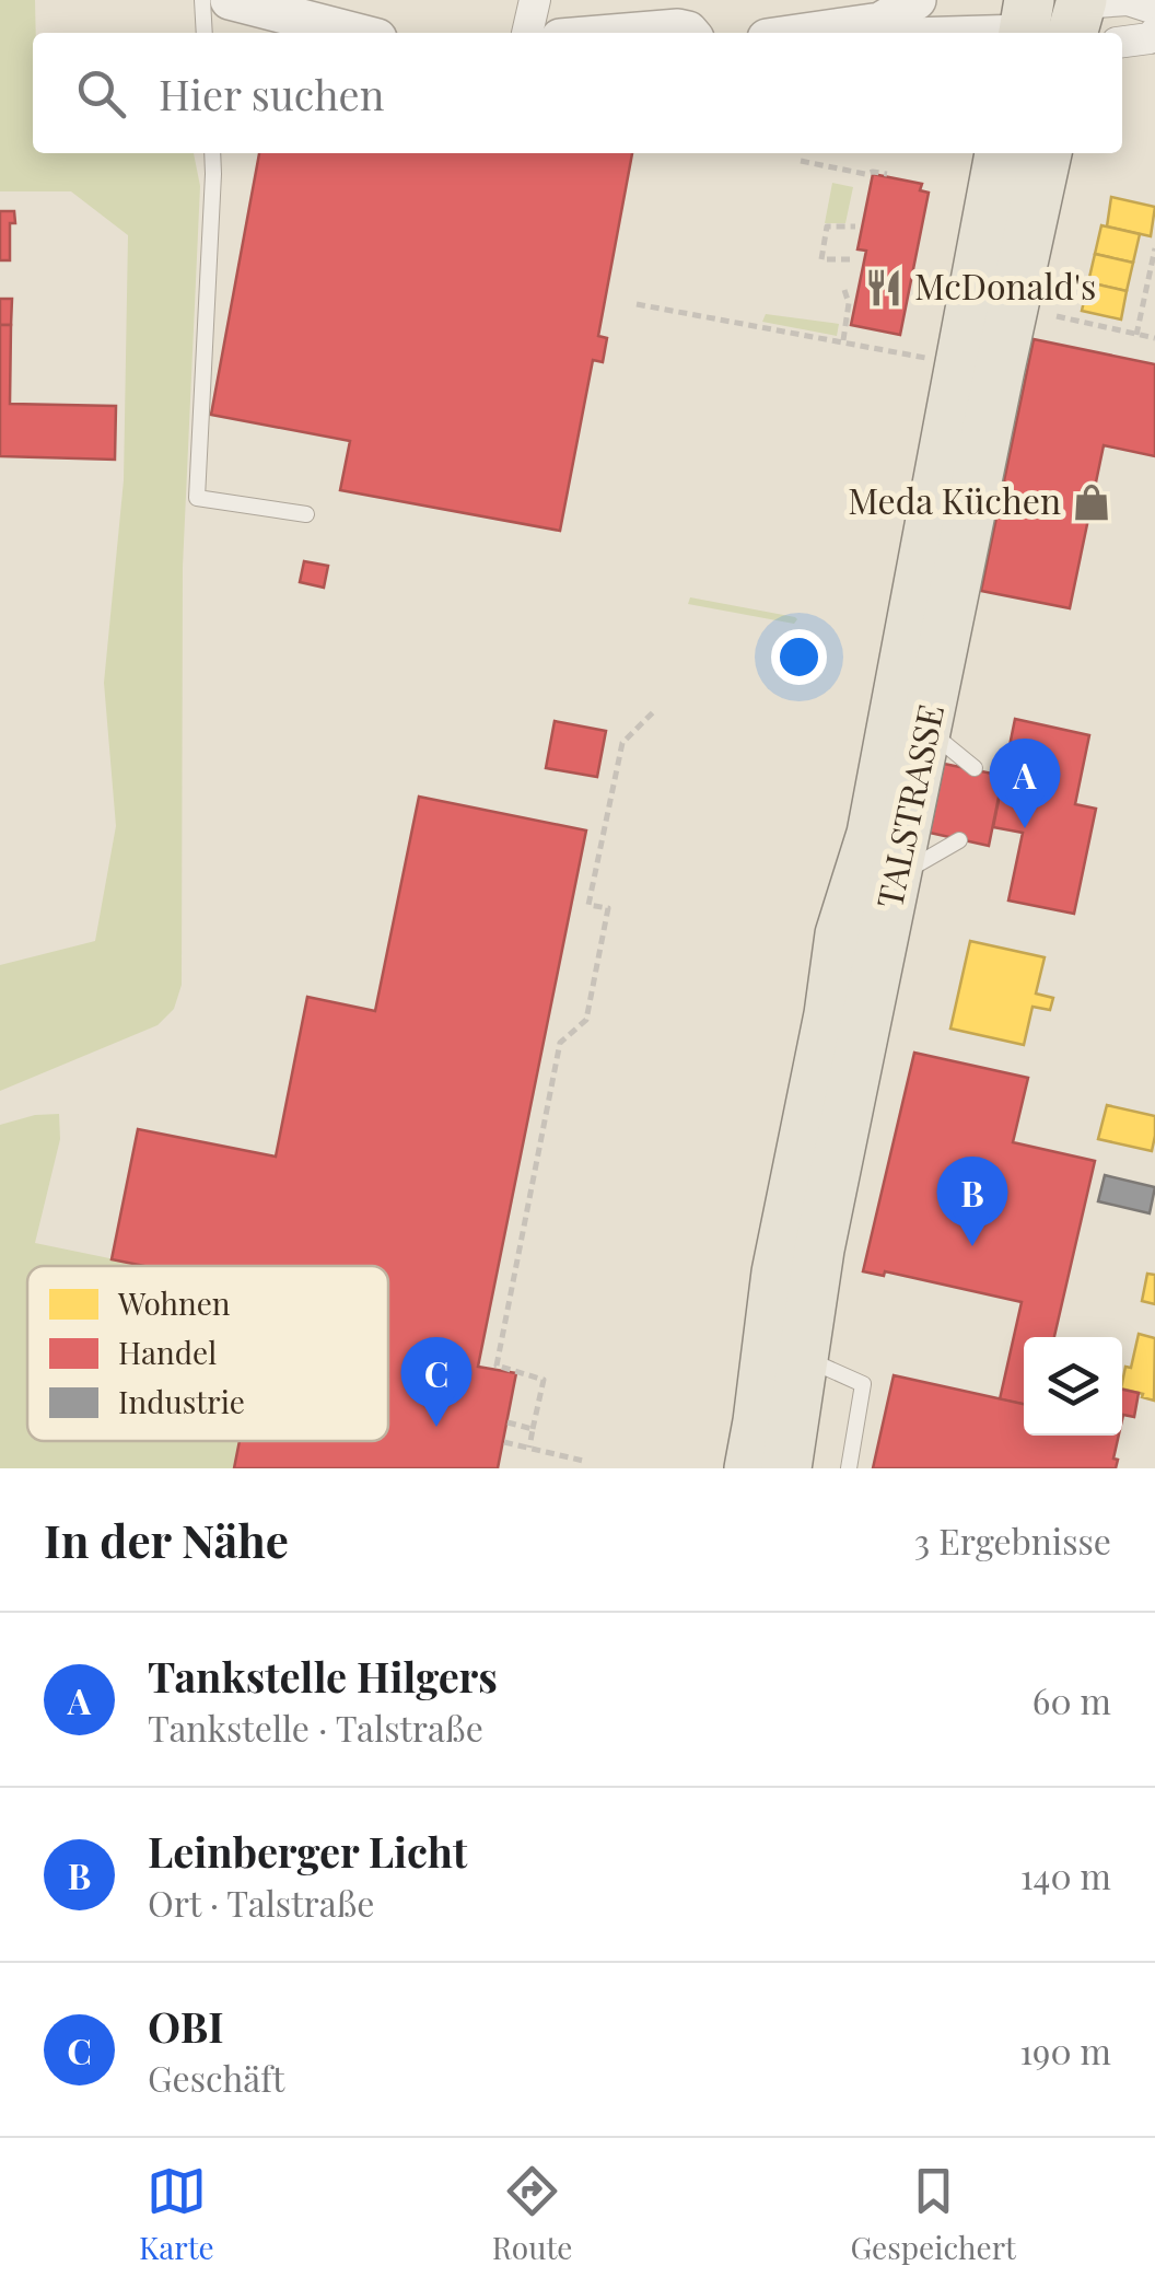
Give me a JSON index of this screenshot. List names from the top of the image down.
{
  "streets": {
    "main road": ["TALSTRASSE"]
  },
  "places": {
    "restaurant": ["McDonald's"],
    "shop": ["Meda Küchen"]
  },
  "legend": ["Wohnen", "Handel", "Industrie"],
  "page": {
    "search": "Hier suchen",
    "pins": ["A", "B", "C"],
    "heading": ["In der Nähe", "3 Ergebnisse"],
    "list": [
      {
        "mark": "A",
        "name": "Tankstelle Hilgers",
        "note": "Tankstelle · Talstraße",
        "value": "60 m"
      },
      {
        "mark": "B",
        "name": "Leinberger Licht",
        "note": "Ort · Talstraße",
        "value": "140 m"
      },
      {
        "mark": "C",
        "name": "OBI",
        "note": "Geschäft",
        "value": "190 m"
      }
    ],
    "nav": ["Karte", "Route", "Gespeichert"]
  }
}
